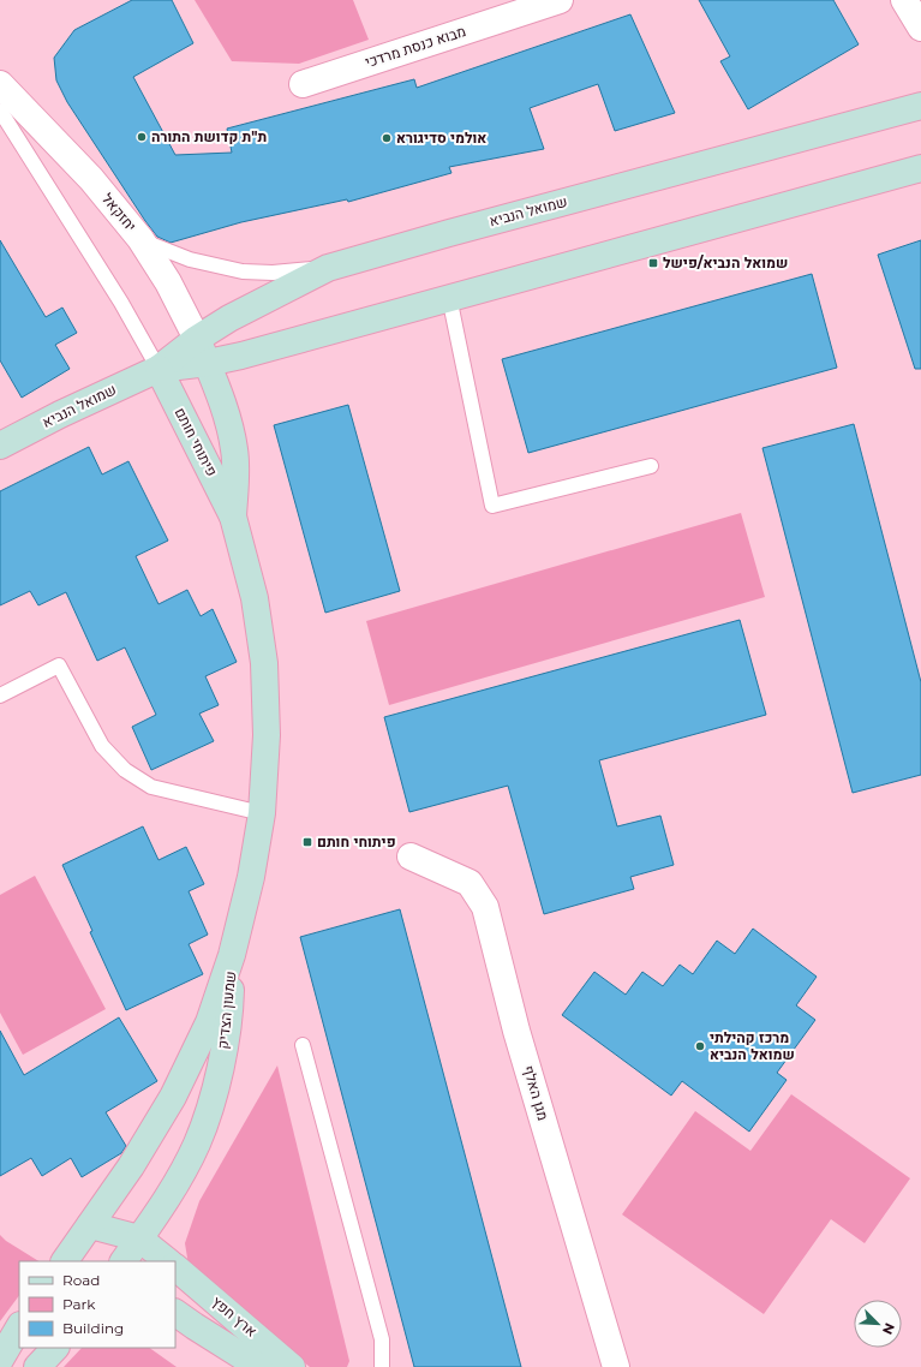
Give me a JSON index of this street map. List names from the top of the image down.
{
  "streets": {
    "street": [
      "מבוא כנסת מרדכי",
      "שמואל הנביא",
      "יחזקאל",
      "פיתוחי חותם",
      "שמעון הצדיק",
      "מגן האלף",
      "ארץ חפץ"
    ]
  },
  "crossings": [
    ["שמואל הנביא", "יחזקאל"],
    ["שמואל הנביא", "פיתוחי חותם"],
    ["יחזקאל", "פיתוחי חותם"],
    ["פיתוחי חותם", "שמעון הצדיק"]
  ],
  "places": {
    "other": ["ת\"ת קדושת התורה", "אולמי סדיגורא", "מרכז קהילתי שמואל הנביא"],
    "transit": ["שמואל הנביא/פישל", "פיתוחי חותם"]
  },
  "legend": ["Road", "Park", "Building"],
  "north": "bottom right"
}
